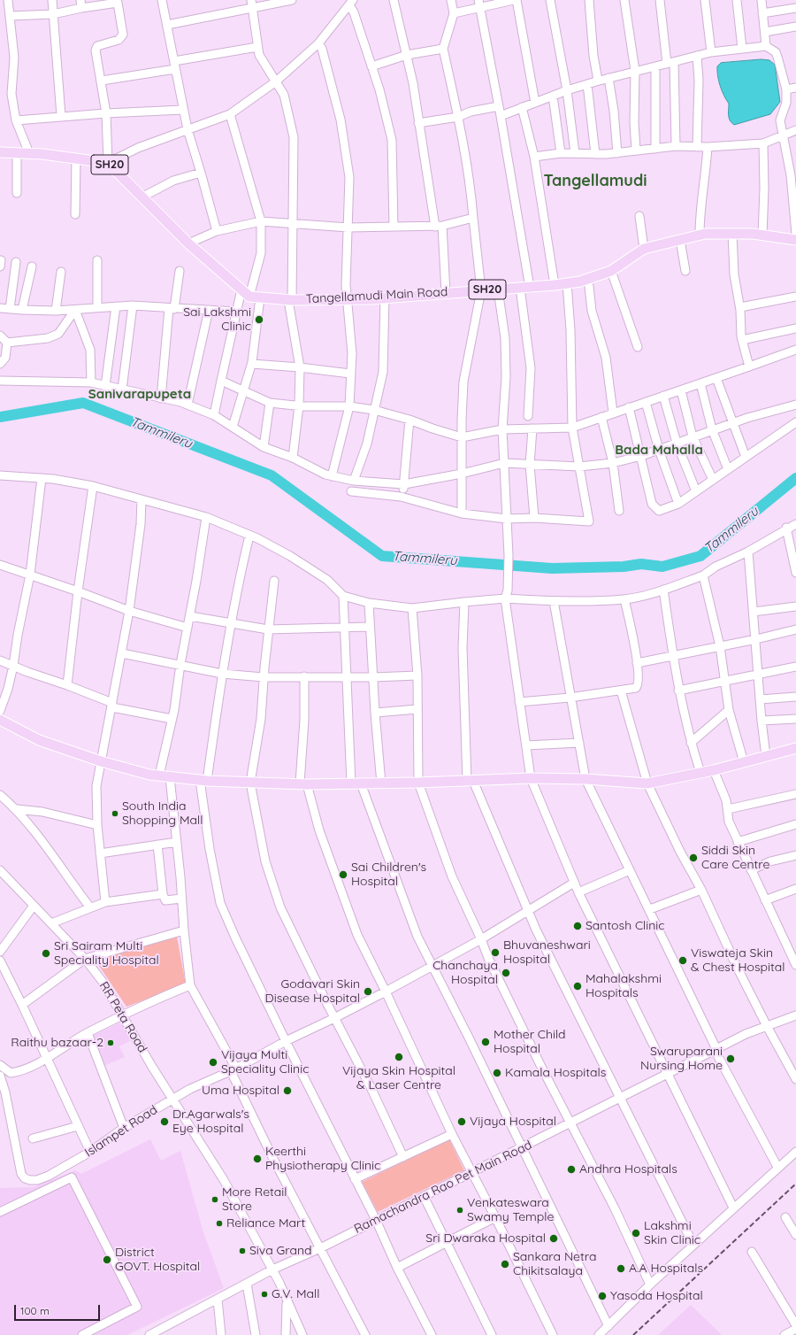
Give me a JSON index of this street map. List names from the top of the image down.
{
  "streets": {
    "main road": ["SH20", "Tangellamudi Main Road"],
    "street": ["RR Peta Road", "Islampet Road", "Ramachandra Rao Pet Main Road"]
  },
  "crossings": [
    ["SH20", "Tangellamudi Main Road"],
    ["RR Peta Road", "Islampet Road"],
    ["RR Peta Road", "Ramachandra Rao Pet Main Road"]
  ],
  "districts": ["Tangellamudi", "Sanivarapupeta", "Bada Mahalla"],
  "water": ["Tammileru"],
  "places": [
    "Sai Lakshmi Clinic",
    "South India Shopping Mall",
    "Siddi Skin Care Centre",
    "Sai Children's Hospital",
    "Santosh Clinic",
    "Bhuvaneshwari Hospital",
    "Sri Sairam Multi Speciality Hospital",
    "Viswateja Skin & Chest Hospital",
    "Chanchaya Hospital",
    "Mahalakshmi Hospitals",
    "Godavari Skin Disease Hospital",
    "Mother Child Hospital",
    "Raithu bazaar-2",
    "Vijaya Skin Hospital & Laser Centre",
    "Swaruparani Nursing Home",
    "Vijaya Multi Speciality Clinic",
    "Kamala Hospitals",
    "Uma Hospital",
    "Dr.Agarwals's Eye Hospital",
    "Vijaya Hospital",
    "Keerthi Physiotherapy Clinic",
    "Andhra Hospitals",
    "More Retail Store",
    "Venkateswara Swamy Temple",
    "Reliance Mart",
    "Lakshmi Skin Clinic",
    "Sri Dwaraka Hospital",
    "Siva Grand",
    "District GOVT. Hospital",
    "Sankara Netra Chikitsalaya",
    "A.A Hospitals",
    "G.V. Mall",
    "Yasoda Hospital"
  ],
  "scale_bar": "100 m"
}
